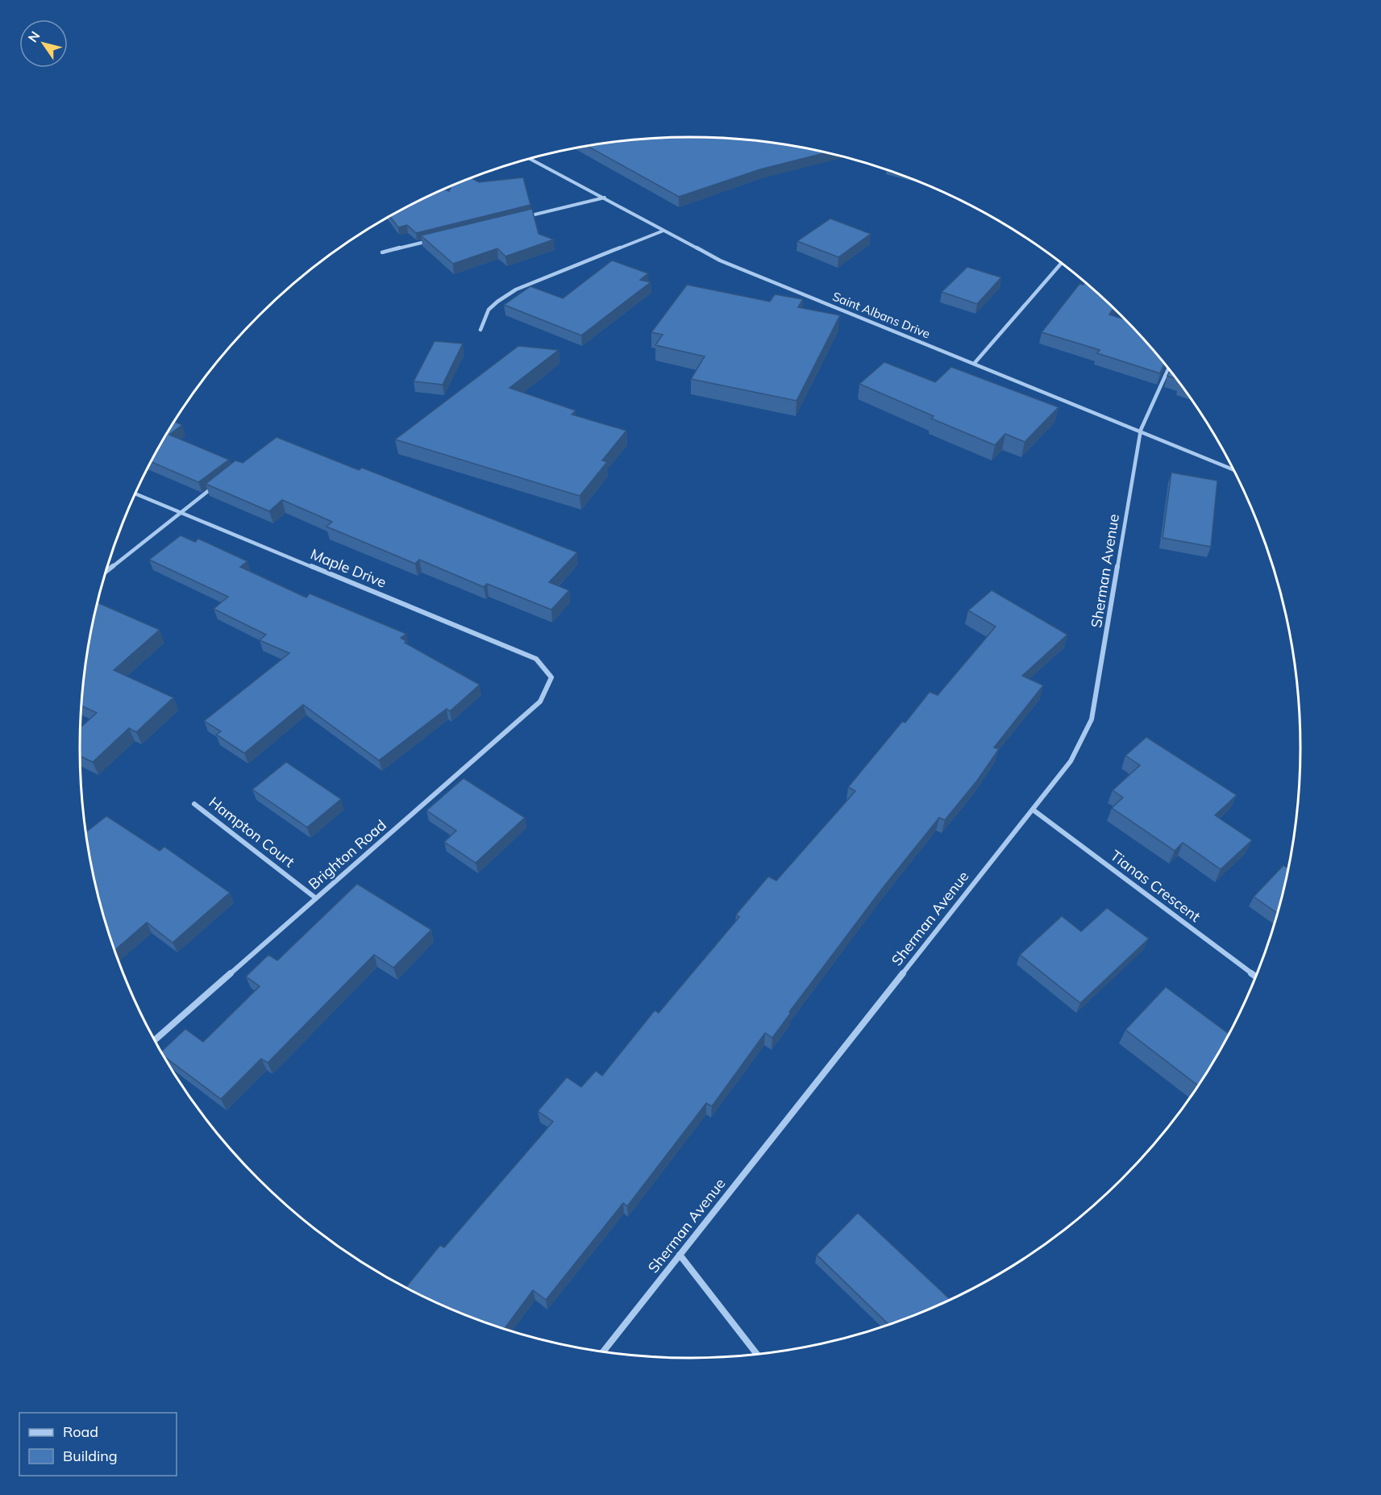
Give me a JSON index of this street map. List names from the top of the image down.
{
  "streets": {
    "street": [
      "Saint Albans Drive",
      "Maple Drive",
      "Sherman Avenue",
      "Hampton Court",
      "Brighton Road",
      "Tianas Crescent"
    ]
  },
  "crossings": [
    ["Saint Albans Drive", "Sherman Avenue"],
    ["Maple Drive", "Brighton Road"],
    ["Sherman Avenue", "Tianas Crescent"],
    ["Hampton Court", "Brighton Road"]
  ],
  "legend": ["Road", "Building"],
  "north": "top left"
}
